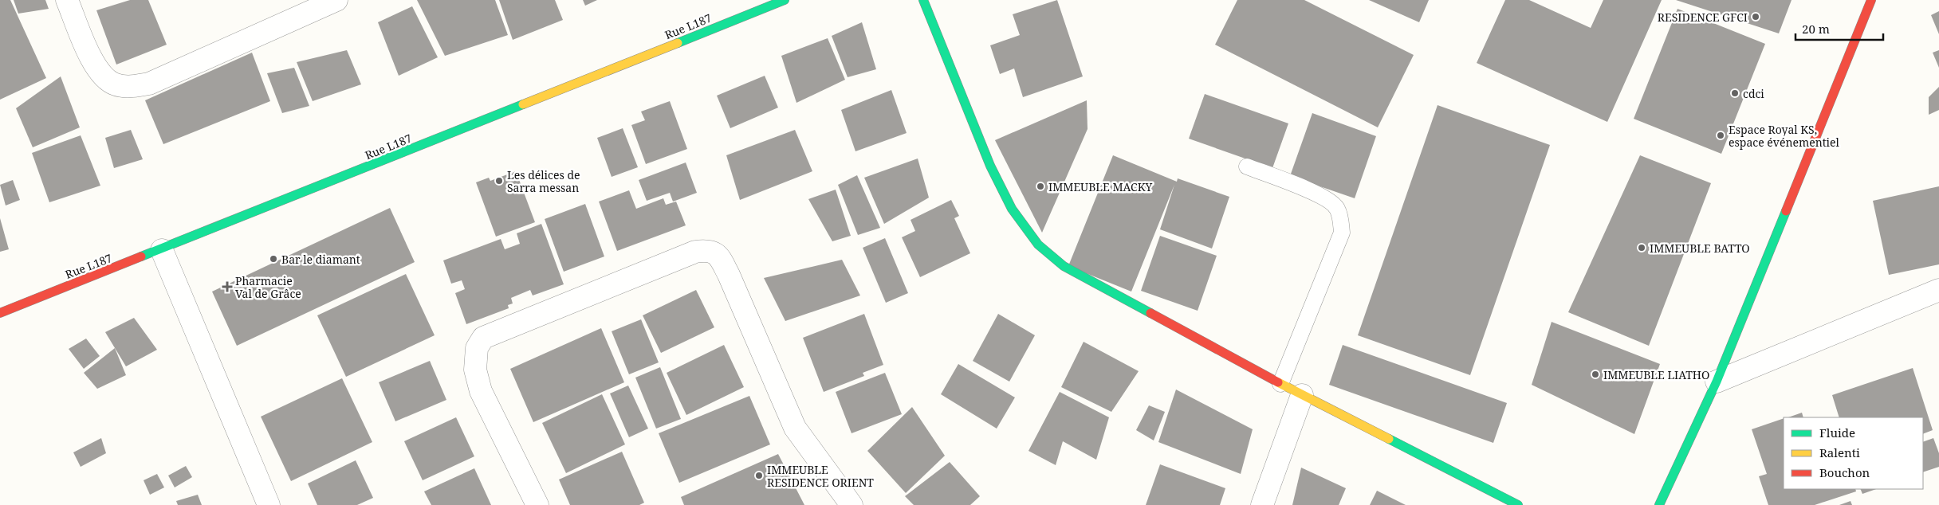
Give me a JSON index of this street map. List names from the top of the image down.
{
  "streets": {
    "street": ["Rue L187"]
  },
  "places": {
    "other": [
      "RESIDENCE GFCI",
      "cdci",
      "Espace Royal KS, espace événementiel",
      "Les délices de Sarra messan",
      "IMMEUBLE MACKY",
      "IMMEUBLE BATTO",
      "Bar le diamant",
      "IMMEUBLE LIATHO",
      "IMMEUBLE RESIDENCE ORIENT"
    ],
    "health": ["Pharmacie Val de Grâce"]
  },
  "legend": ["Fluide", "Ralenti", "Bouchon"],
  "scale_bar": "20 m"
}
